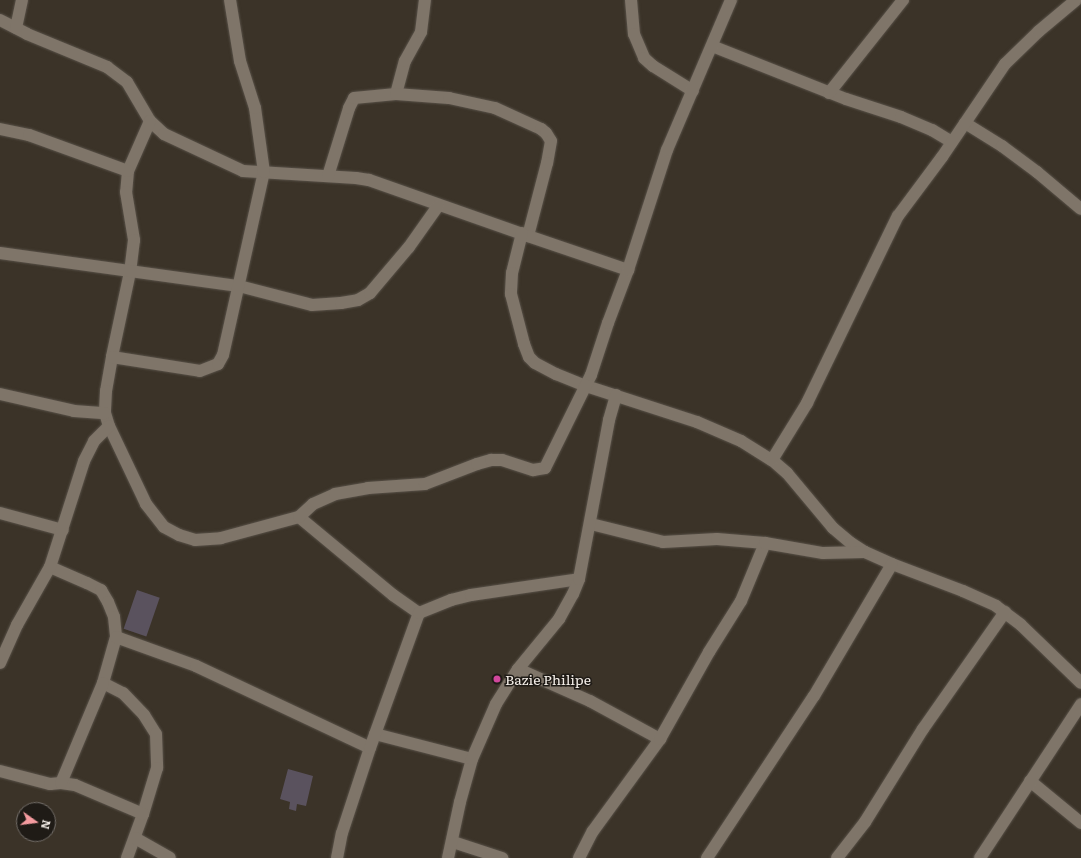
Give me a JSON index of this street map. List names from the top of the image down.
{
  "places": ["Bazie Philipe"],
  "north": "right"
}
